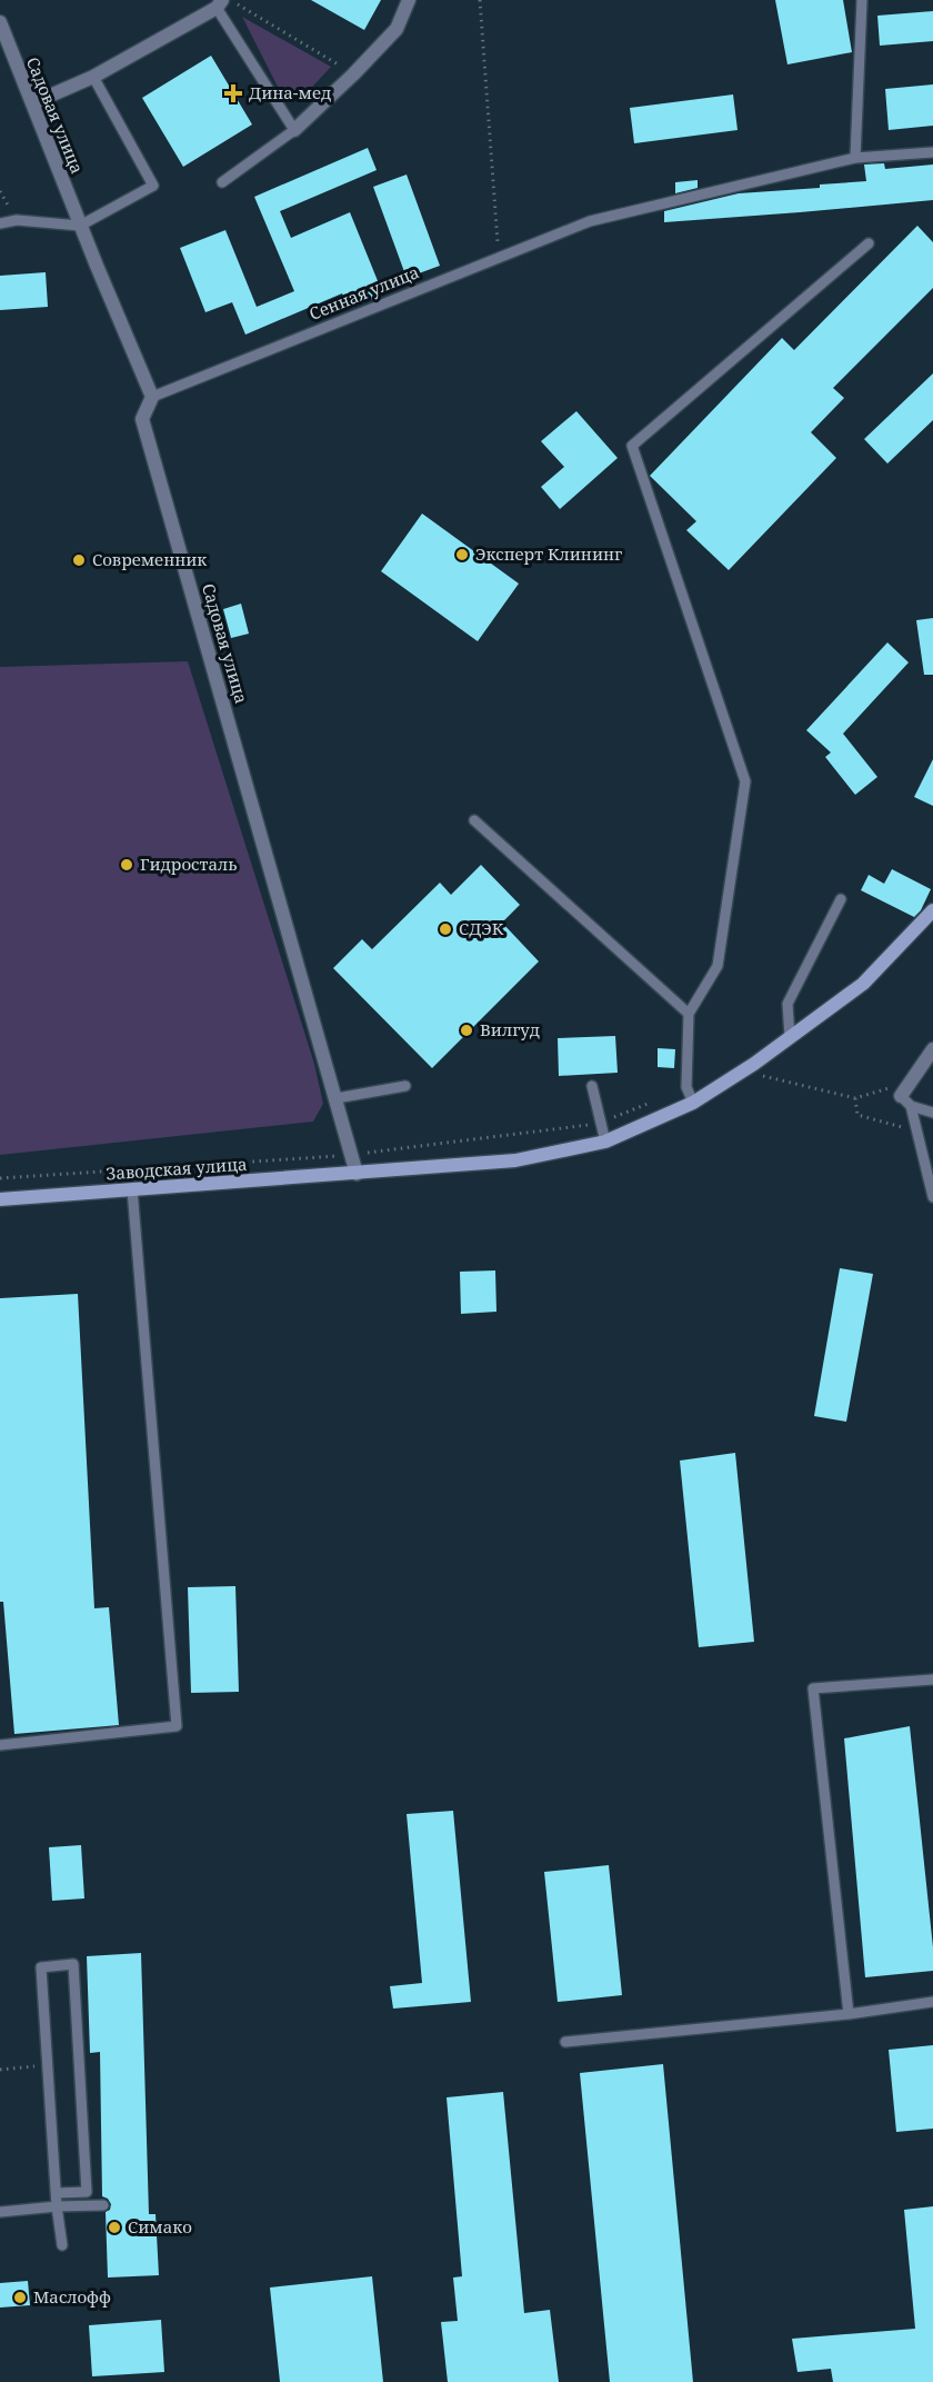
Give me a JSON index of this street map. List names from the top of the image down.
{
  "streets": {
    "main road": ["Заводская улица"],
    "street": ["Садовая улица"],
    "lane": ["Сенная улица"]
  },
  "crossings": [
    ["Садовая улица", "Сенная улица"],
    ["Садовая улица", "Заводская улица"]
  ],
  "places": {
    "health": ["Дина-мед"],
    "other": [
      "Эксперт Клининг",
      "Современник",
      "Гидросталь",
      "СДЭК",
      "Вилгуд",
      "Симако",
      "Маслофф"
    ]
  }
}
